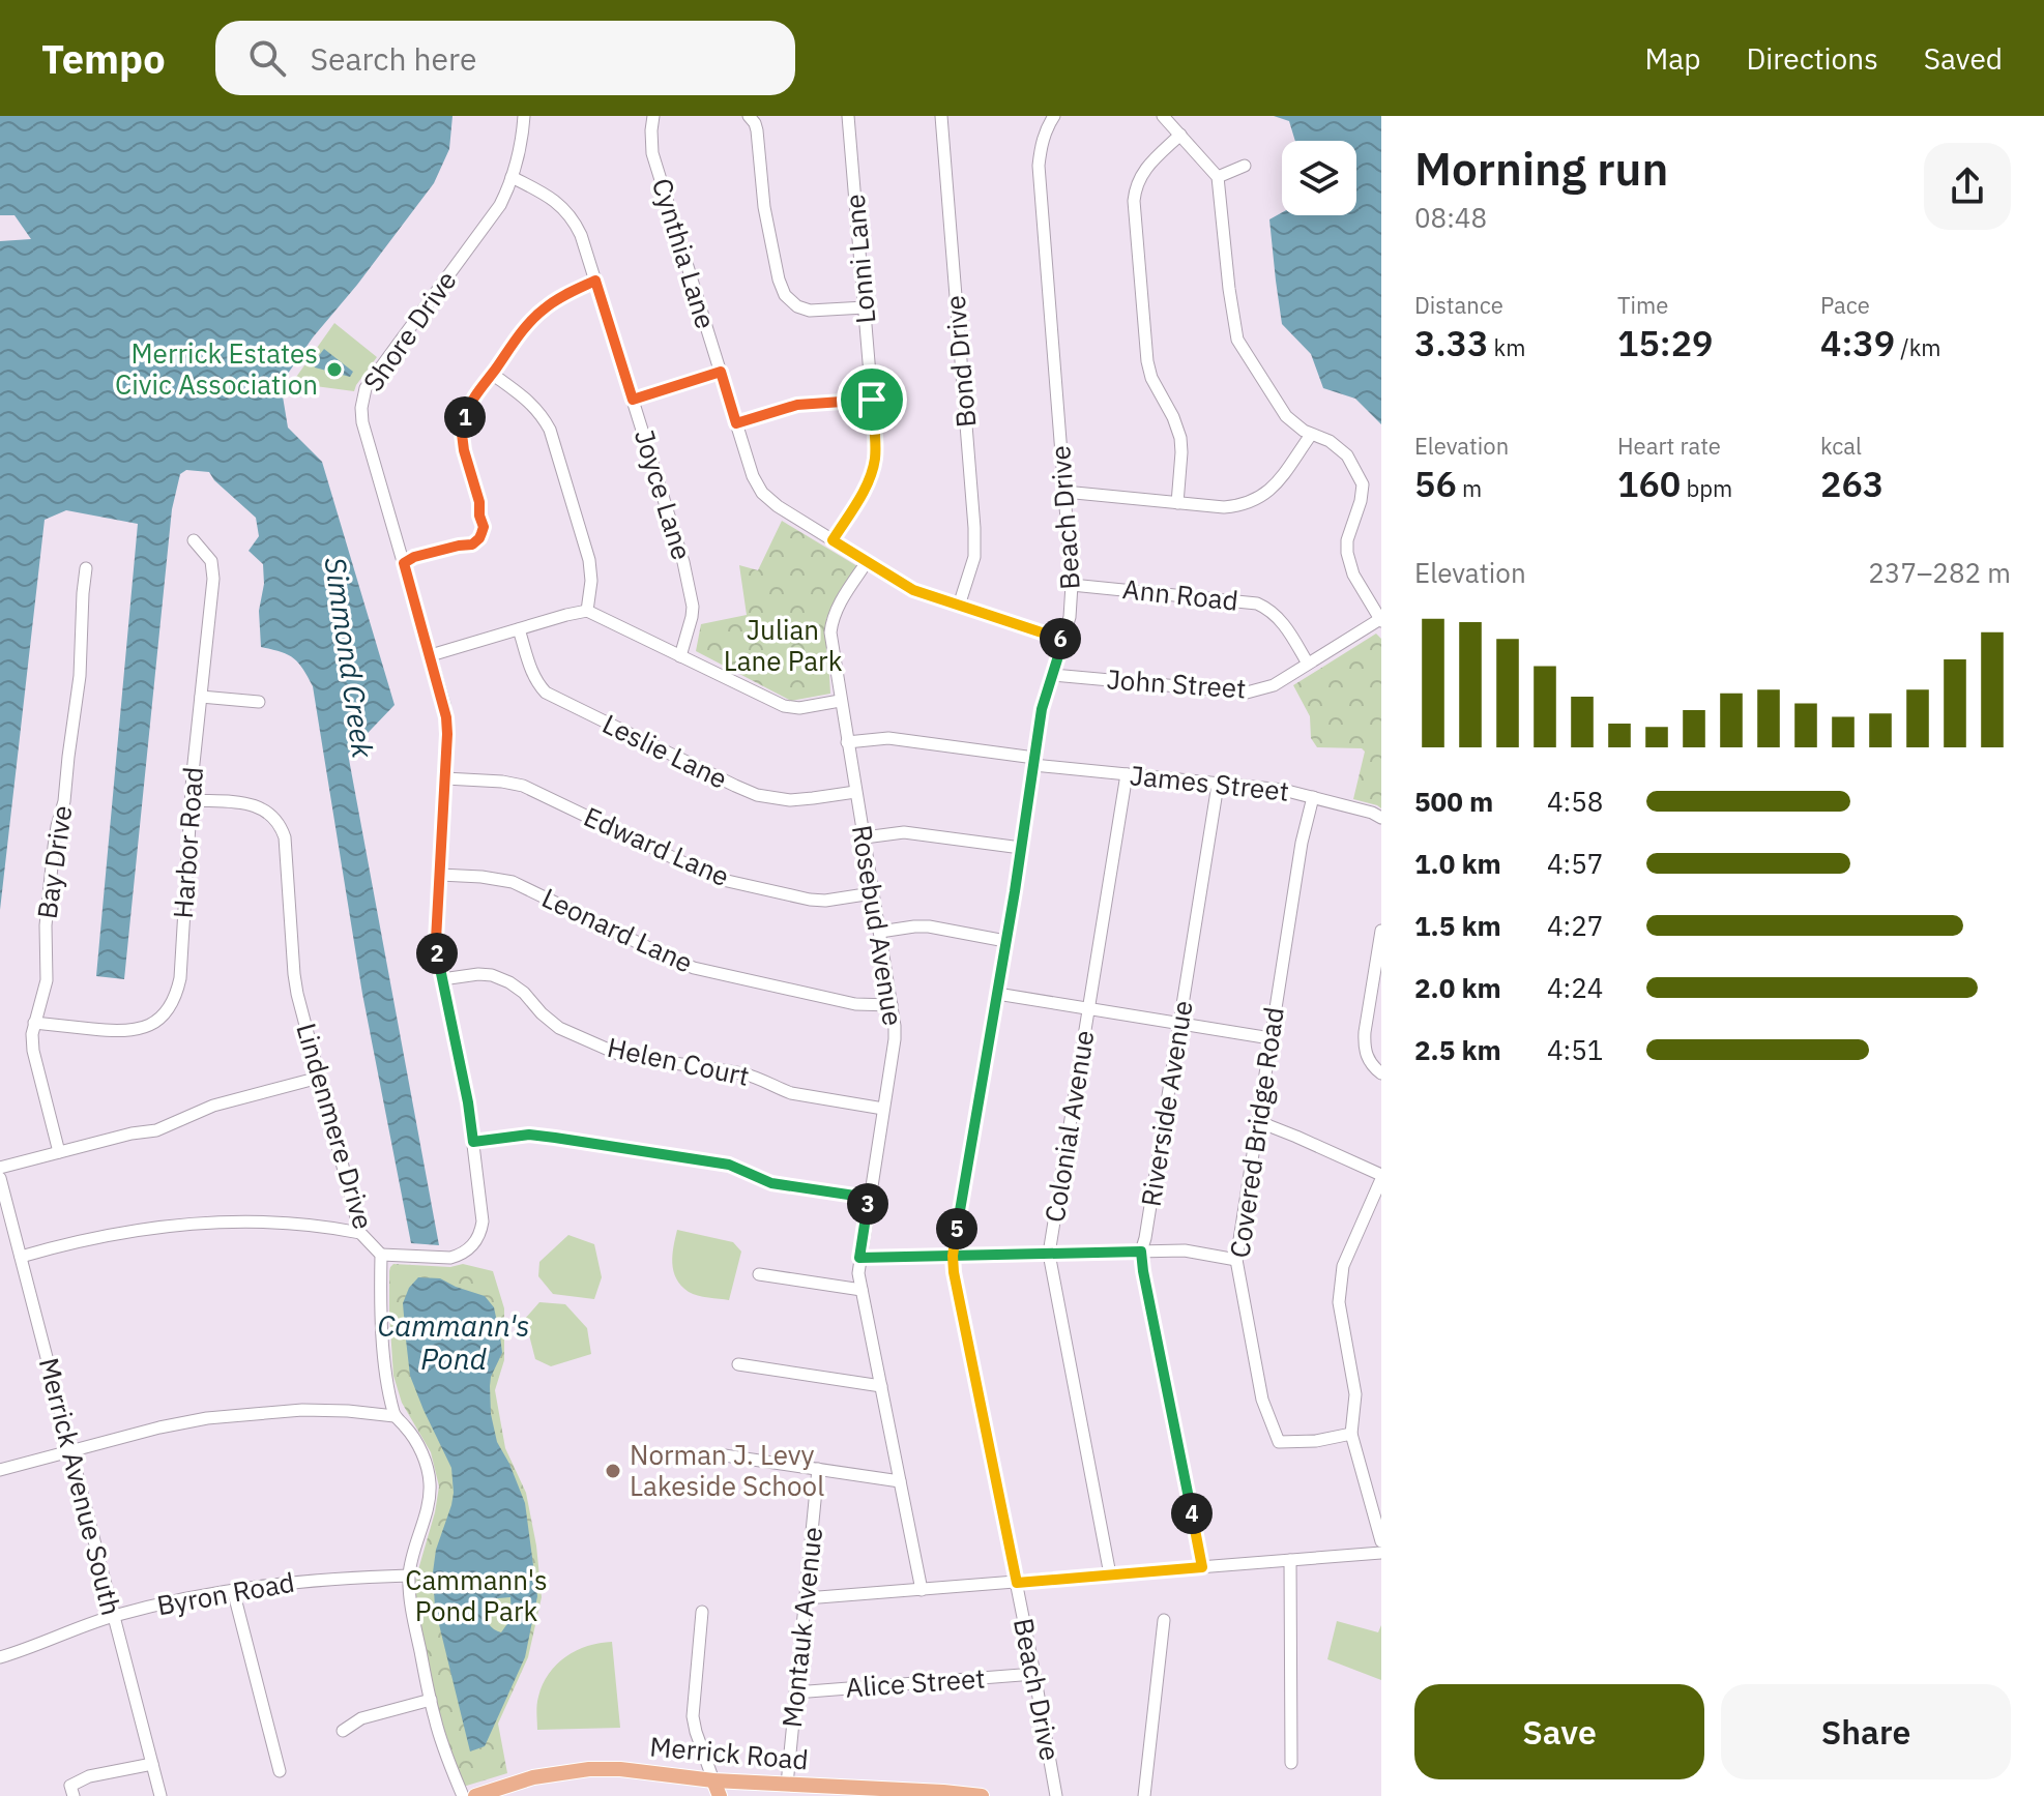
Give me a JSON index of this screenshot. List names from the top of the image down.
{
  "streets": {
    "main road": ["Merrick Road"],
    "street": [
      "Cynthia Lane",
      "Lonni Lane",
      "Shore Drive",
      "Bond Drive",
      "Joyce Lane",
      "Beach Drive",
      "Ann Road",
      "John Street",
      "Leslie Lane",
      "James Street",
      "Harbor Road",
      "Edward Lane",
      "Bay Drive",
      "Rosebud Avenue",
      "Leonard Lane",
      "Helen Court",
      "Riverside Avenue",
      "Lindenmere Drive",
      "Colonial Avenue",
      "Covered Bridge Road",
      "Merrick Avenue South",
      "Byron Road",
      "Montauk Avenue",
      "Alice Street"
    ]
  },
  "crossings": [
    ["Cynthia Lane", "Lonni Lane"],
    ["Cynthia Lane", "Bond Drive"],
    ["Cynthia Lane", "Beach Drive"],
    ["Cynthia Lane", "Rosebud Avenue"],
    ["Shore Drive", "Joyce Lane"],
    ["Shore Drive", "Edward Lane"],
    ["Shore Drive", "Leonard Lane"],
    ["Shore Drive", "Helen Court"],
    ["Shore Drive", "Lindenmere Drive"],
    ["Beach Drive", "Ann Road"],
    ["Beach Drive", "John Street"],
    ["Beach Drive", "James Street"],
    ["Beach Drive", "Alice Street"],
    ["Ann Road", "John Street"],
    ["Leslie Lane", "Rosebud Avenue"],
    ["James Street", "Rosebud Avenue"],
    ["James Street", "Riverside Avenue"],
    ["James Street", "Colonial Avenue"],
    ["James Street", "Covered Bridge Road"],
    ["Harbor Road", "Bay Drive"],
    ["Harbor Road", "Lindenmere Drive"],
    ["Edward Lane", "Rosebud Avenue"],
    ["Rosebud Avenue", "Leonard Lane"],
    ["Rosebud Avenue", "Helen Court"],
    ["Lindenmere Drive", "Byron Road"],
    ["Merrick Avenue South", "Byron Road"],
    ["Montauk Avenue", "Alice Street"],
    ["Montauk Avenue", "Merrick Road"]
  ],
  "water": ["Simmond Creek", "Cammann's Pond"],
  "parks": ["Julian Lane Park", "Cammann's Pond Park"],
  "places": ["Merrick Estates Civic Association", "Norman J. Levy Lakeside School"],
  "page": {
    "header": "Tempo",
    "search": "Search here",
    "nav": ["Map", "Directions", "Saved"],
    "heading": ["Morning run", "08:48"],
    "stats": [
      ["Distance", "3.33 km"],
      ["Time", "15:29"],
      ["Pace", "4:39 /km"],
      ["Elevation", "56 m"],
      ["Heart rate", "160 bpm"],
      ["kcal", "263"]
    ],
    "pins": [
      "1",
      "6",
      "2",
      "3",
      "5",
      "4"
    ],
    "chart": ["Elevation", "237–282 m"],
    "list": [
      {
        "name": "500 m",
        "note": "4:58"
      },
      {
        "name": "1.0 km",
        "note": "4:57"
      },
      {
        "name": "1.5 km",
        "note": "4:27"
      },
      {
        "name": "2.0 km",
        "note": "4:24"
      },
      {
        "name": "2.5 km",
        "note": "4:51"
      }
    ],
    "buttons": ["Save", "Share"]
  }
}
